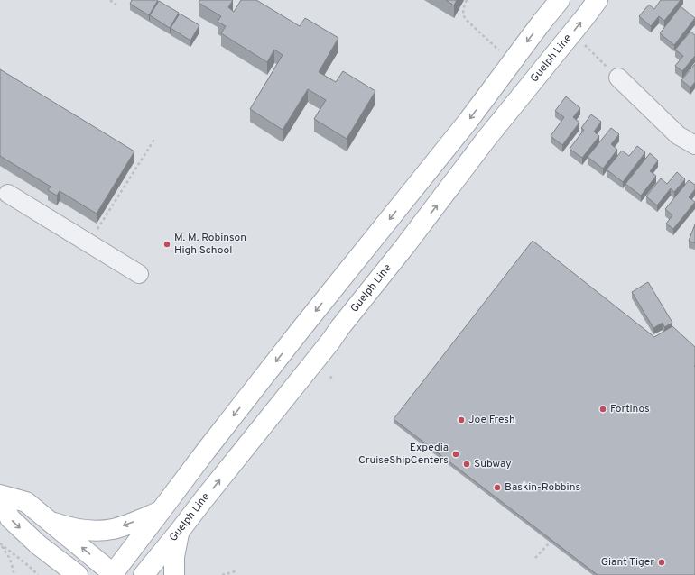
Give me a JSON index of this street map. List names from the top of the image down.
{
  "streets": {
    "main road": ["Guelph Line"]
  },
  "places": [
    "M. M. Robinson High School",
    "Fortinos",
    "Joe Fresh",
    "Expedia CruiseShipCenters",
    "Subway",
    "Baskin-Robbins",
    "Giant Tiger"
  ]
}
